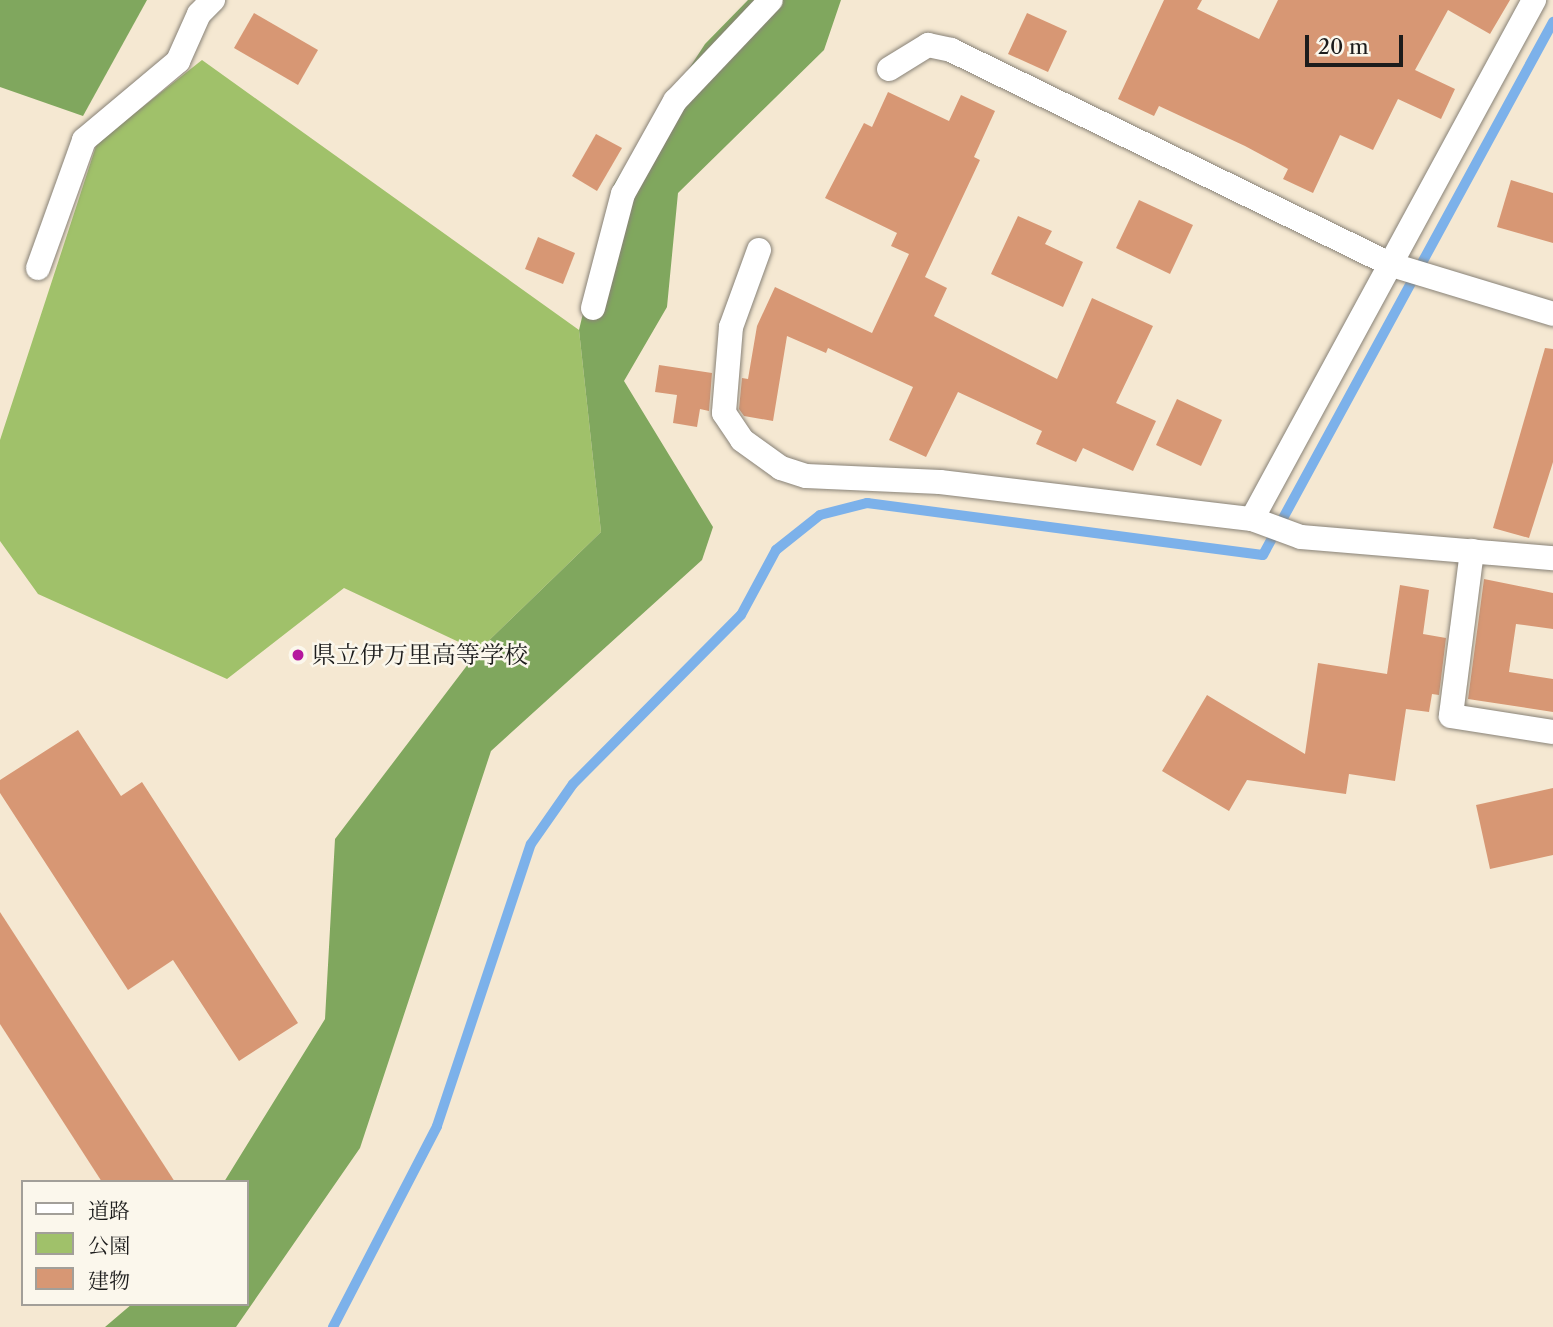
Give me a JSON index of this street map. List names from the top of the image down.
{
  "places": ["県立伊万里高等学校"],
  "legend": ["道路", "公園", "建物"],
  "scale_bar": "20 m"
}
